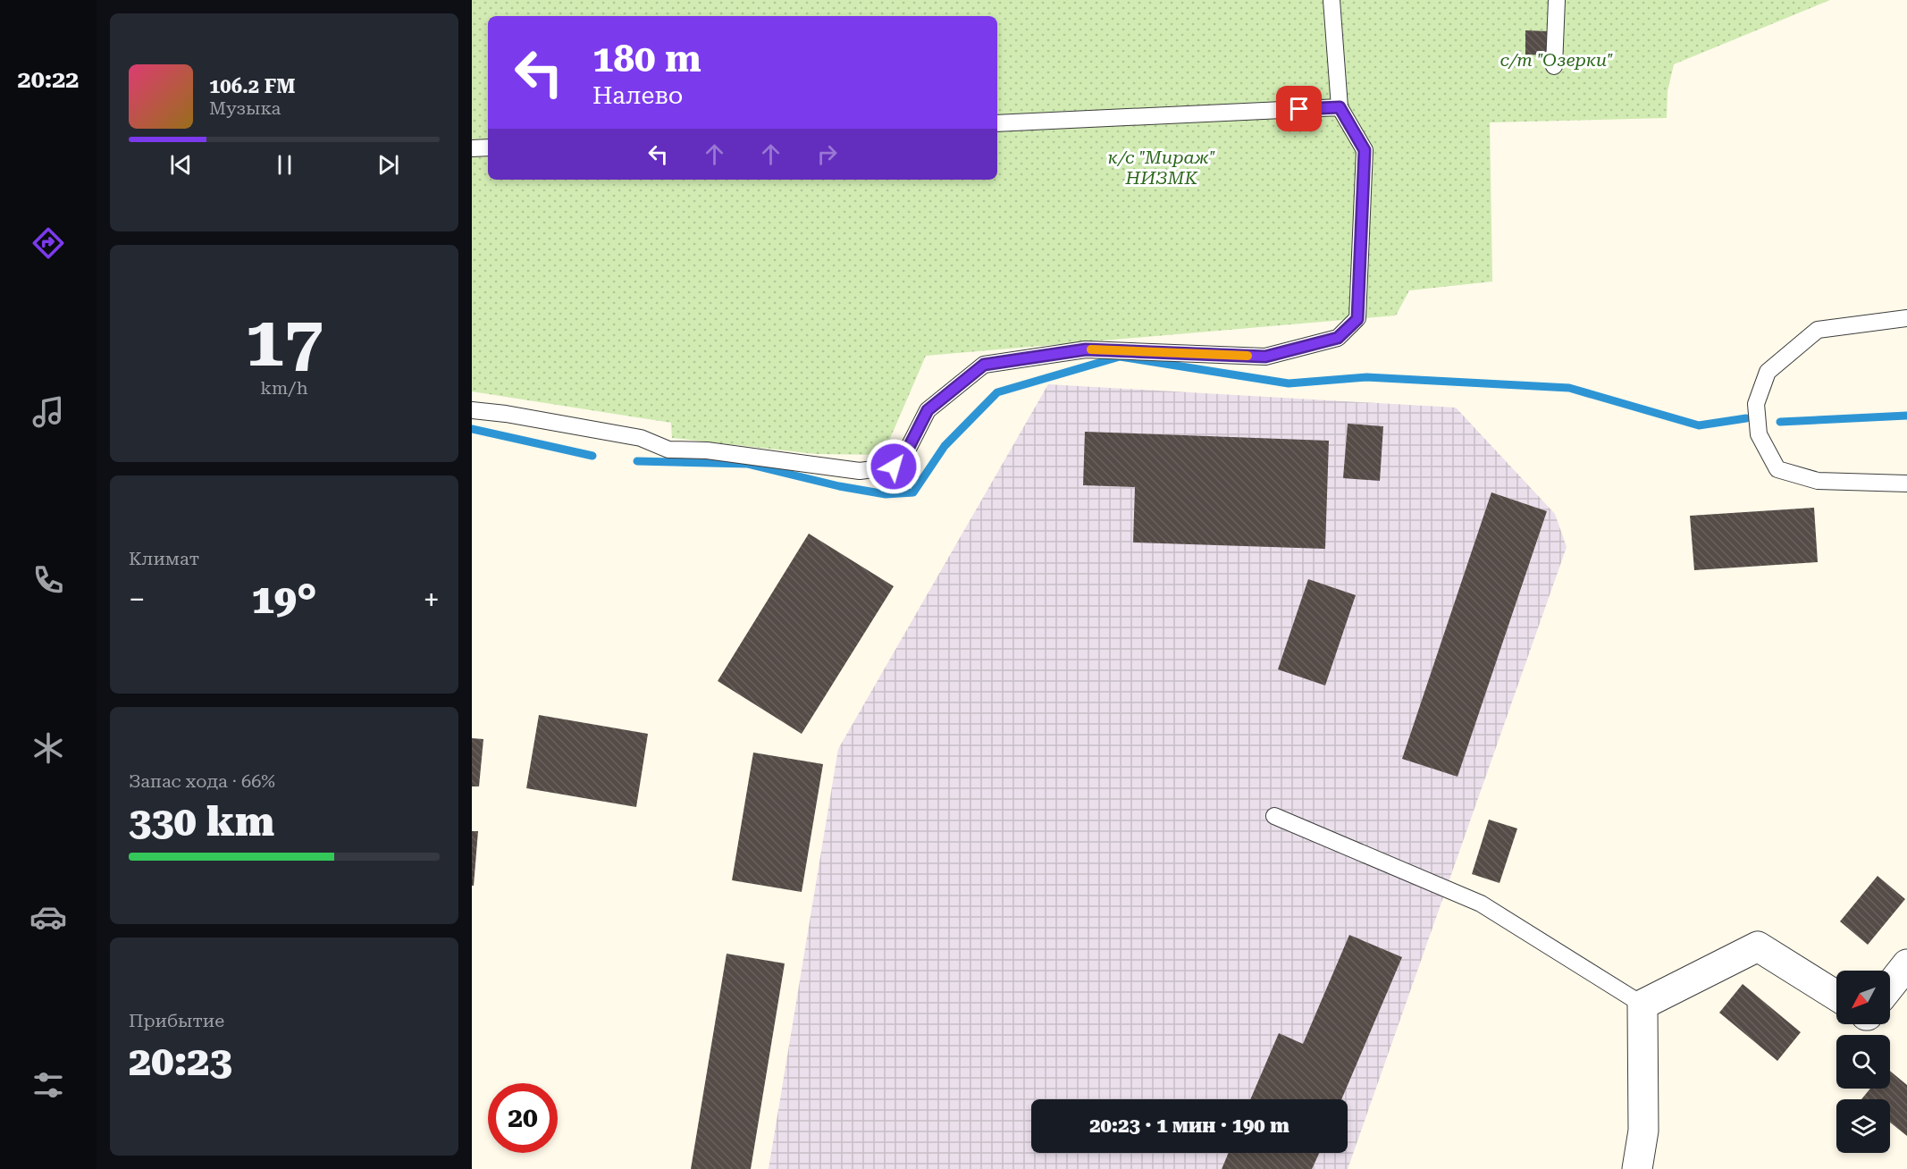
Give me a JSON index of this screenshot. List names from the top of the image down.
{
  "parks": ["с/т \"Озерки\"", "к/с \"Мираж\" НИЗМК"],
  "north": "bottom left",
  "page": {
    "tabs": "20:22",
    "turn": ["180 m", "Налево"],
    "song": ["106.2 FM", "Музыка"],
    "tile": [
      ["17", "km/h"],
      "Климат",
      ["Запас хода · 66%", "330 km"],
      ["Прибытие", "20:23"]
    ],
    "heat": ["−", "19°", "+"],
    "limit": "20",
    "trip": "20:23 · 1 мин · 190 m"
  }
}
